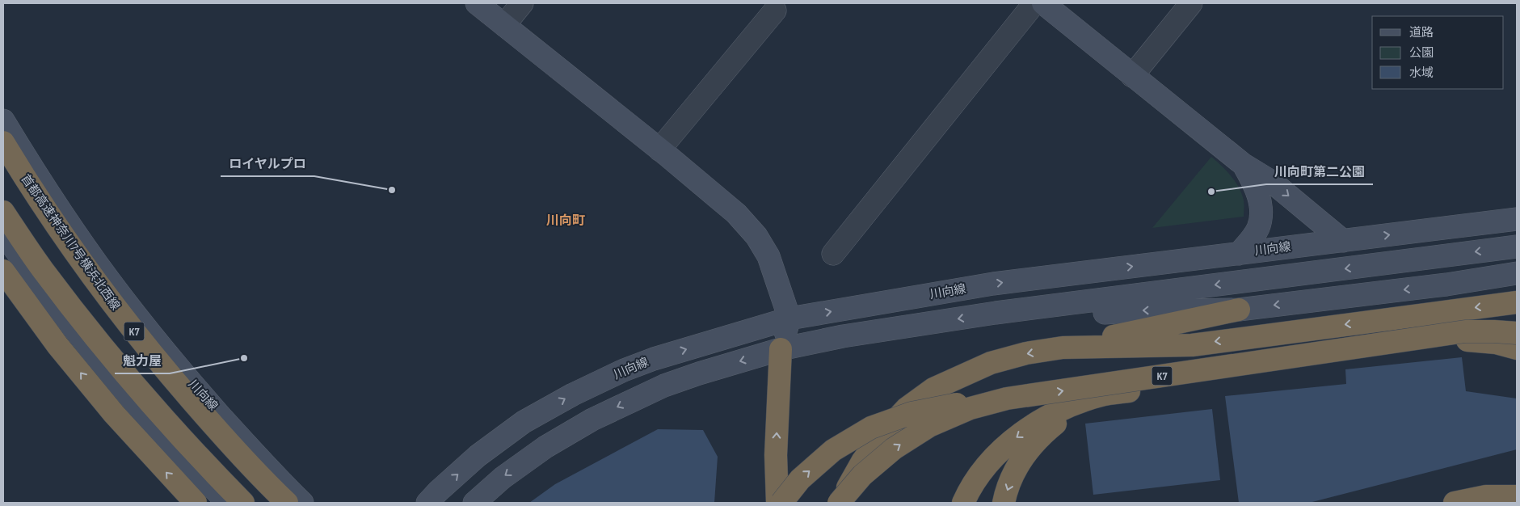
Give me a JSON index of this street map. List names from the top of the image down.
{
  "streets": {
    "highway": ["首都高速神奈川7号横浜北西線", "K7"],
    "street": ["川向線"]
  },
  "districts": ["川向町"],
  "places": ["ロイヤルプロ", "川向町第二公園", "魁力屋"],
  "legend": ["道路", "公園", "水域"]
}
